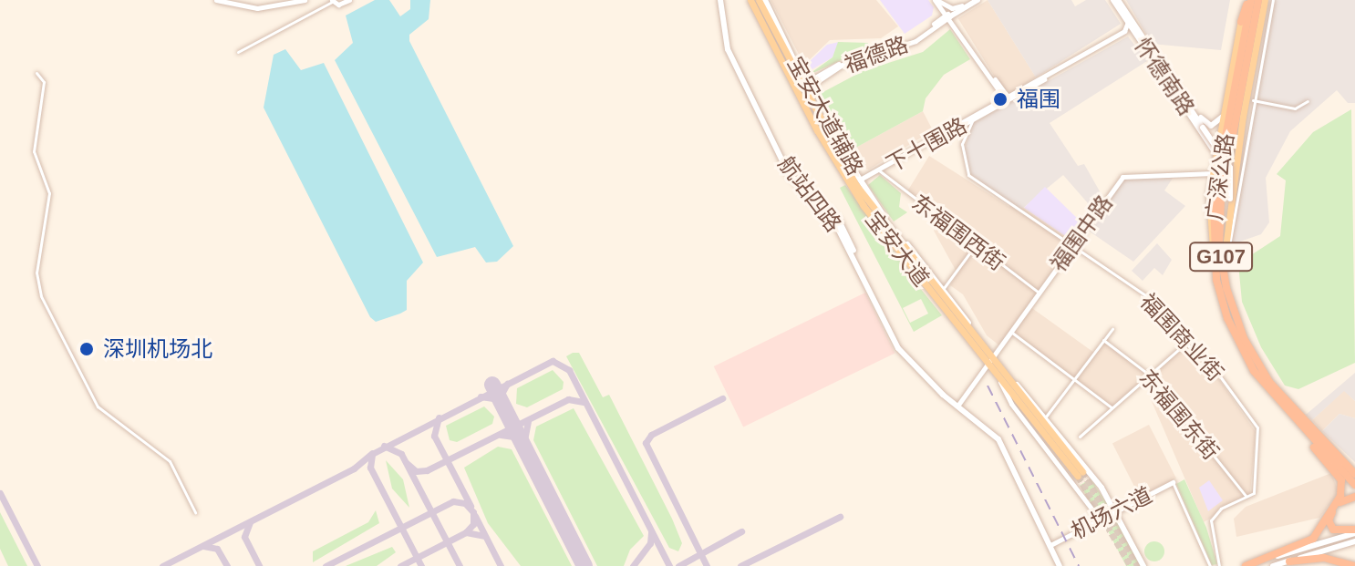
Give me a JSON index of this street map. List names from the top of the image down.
{
  "streets": {
    "highway": ["广深公路", "G107"],
    "main road": [
      "怀德南路",
      "宝安大道辅路",
      "航站四路",
      "宝安大道"
    ],
    "street": [
      "福德路",
      "下十围路",
      "东福围西街",
      "福围中路",
      "福围商业街",
      "东福围东街",
      "机场六道"
    ]
  },
  "crossings": [
    ["福德路", "宝安大道辅路"],
    ["怀德南路", "下十围路"],
    ["宝安大道辅路", "下十围路"],
    ["宝安大道辅路", "宝安大道"],
    ["下十围路", "东福围西街"],
    ["下十围路", "宝安大道"],
    ["下十围路", "福围商业街"],
    ["航站四路", "福围中路"],
    ["航站四路", "机场六道"],
    ["东福围西街", "福围中路"],
    ["福围中路", "宝安大道"],
    ["福围中路", "福围商业街"],
    ["福围商业街", "东福围东街"]
  ],
  "places": ["福围", "深圳机场北"]
}
